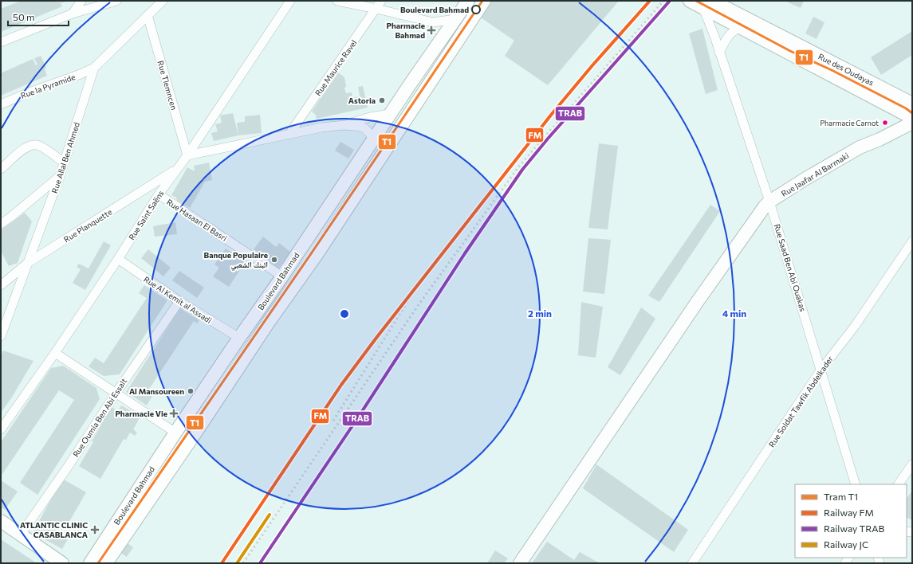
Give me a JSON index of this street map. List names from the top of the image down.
{
  "streets": {
    "main road": ["Rue des Oudayas", "Rue Jaafar Al Barmaki", "Boulevard Bahmad"],
    "street": [
      "Rue Maurice Ravel",
      "Rue Tlemncen",
      "Rue la Pyramide",
      "Rue Allal Ben Ahmed",
      "Rue Saint Saëns",
      "Rue Hasaan El Basri",
      "Rue Planquette",
      "Rue Saad Ben Abi Ouakas",
      "Rue Al Kemit al Assadi",
      "Rue Soldat Tawfik Abdelkader",
      "Rue Oumia Ben Abi Essalt"
    ]
  },
  "crossings": [
    ["Rue des Oudayas", "Rue Jaafar Al Barmaki"],
    ["Rue des Oudayas", "Rue Saad Ben Abi Ouakas"],
    ["Rue Tlemncen", "Rue Allal Ben Ahmed"],
    ["Rue Tlemncen", "Rue Saint Saëns"],
    ["Rue la Pyramide", "Rue Allal Ben Ahmed"],
    ["Rue Allal Ben Ahmed", "Rue Planquette"],
    ["Rue Jaafar Al Barmaki", "Rue Saad Ben Abi Ouakas"],
    ["Rue Saint Saëns", "Rue Hasaan El Basri"],
    ["Rue Saint Saëns", "Rue Planquette"],
    ["Rue Saint Saëns", "Rue Al Kemit al Assadi"],
    ["Rue Hasaan El Basri", "Boulevard Bahmad"],
    ["Rue Saad Ben Abi Ouakas", "Rue Soldat Tawfik Abdelkader"],
    ["Boulevard Bahmad", "Rue Al Kemit al Assadi"],
    ["Rue Al Kemit al Assadi", "Rue Oumia Ben Abi Essalt"]
  ],
  "places": {
    "other": [
      "Boulevard Bahmad",
      "Astoria",
      "Pharmacie Carnot",
      "Banque Populaire البنك الشعبي",
      "Al Mansoureen"
    ],
    "health": ["Pharmacie Bahmad", "Pharmacie Vie", "ATLANTIC CLINIC CASABLANCA"]
  },
  "lines": [
    "tram line T1",
    "rail line FM",
    "rail line TRAB",
    "rail line JC"
  ],
  "legend": [
    "Tram T1",
    "Railway FM",
    "Railway TRAB",
    "Railway JC"
  ],
  "scale_bar": "50 m",
  "rings": ["2 min", "4 min"]
}
